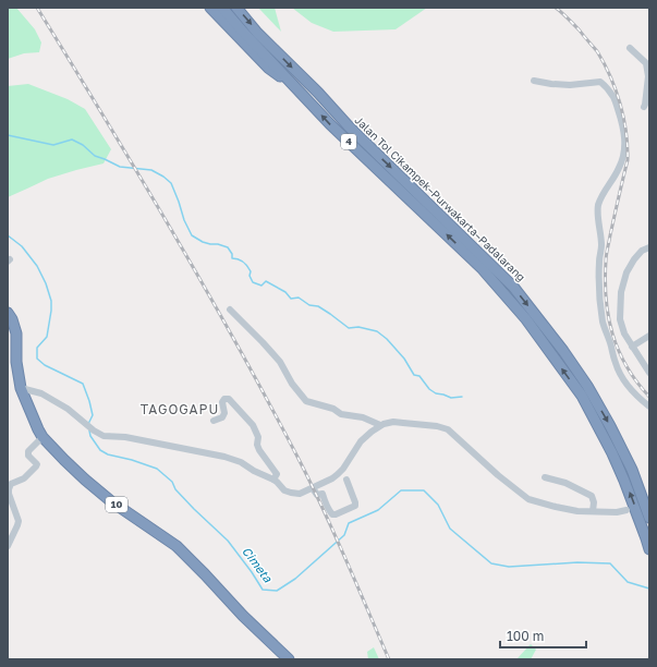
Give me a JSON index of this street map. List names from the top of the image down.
{
  "streets": {
    "highway": ["4", "Jalan Tol Cikampek–Purwakarta–Padalarang", "10"]
  },
  "districts": ["TAGOGAPU"],
  "water": ["Cimeta"],
  "scale_bar": "100 m"
}
